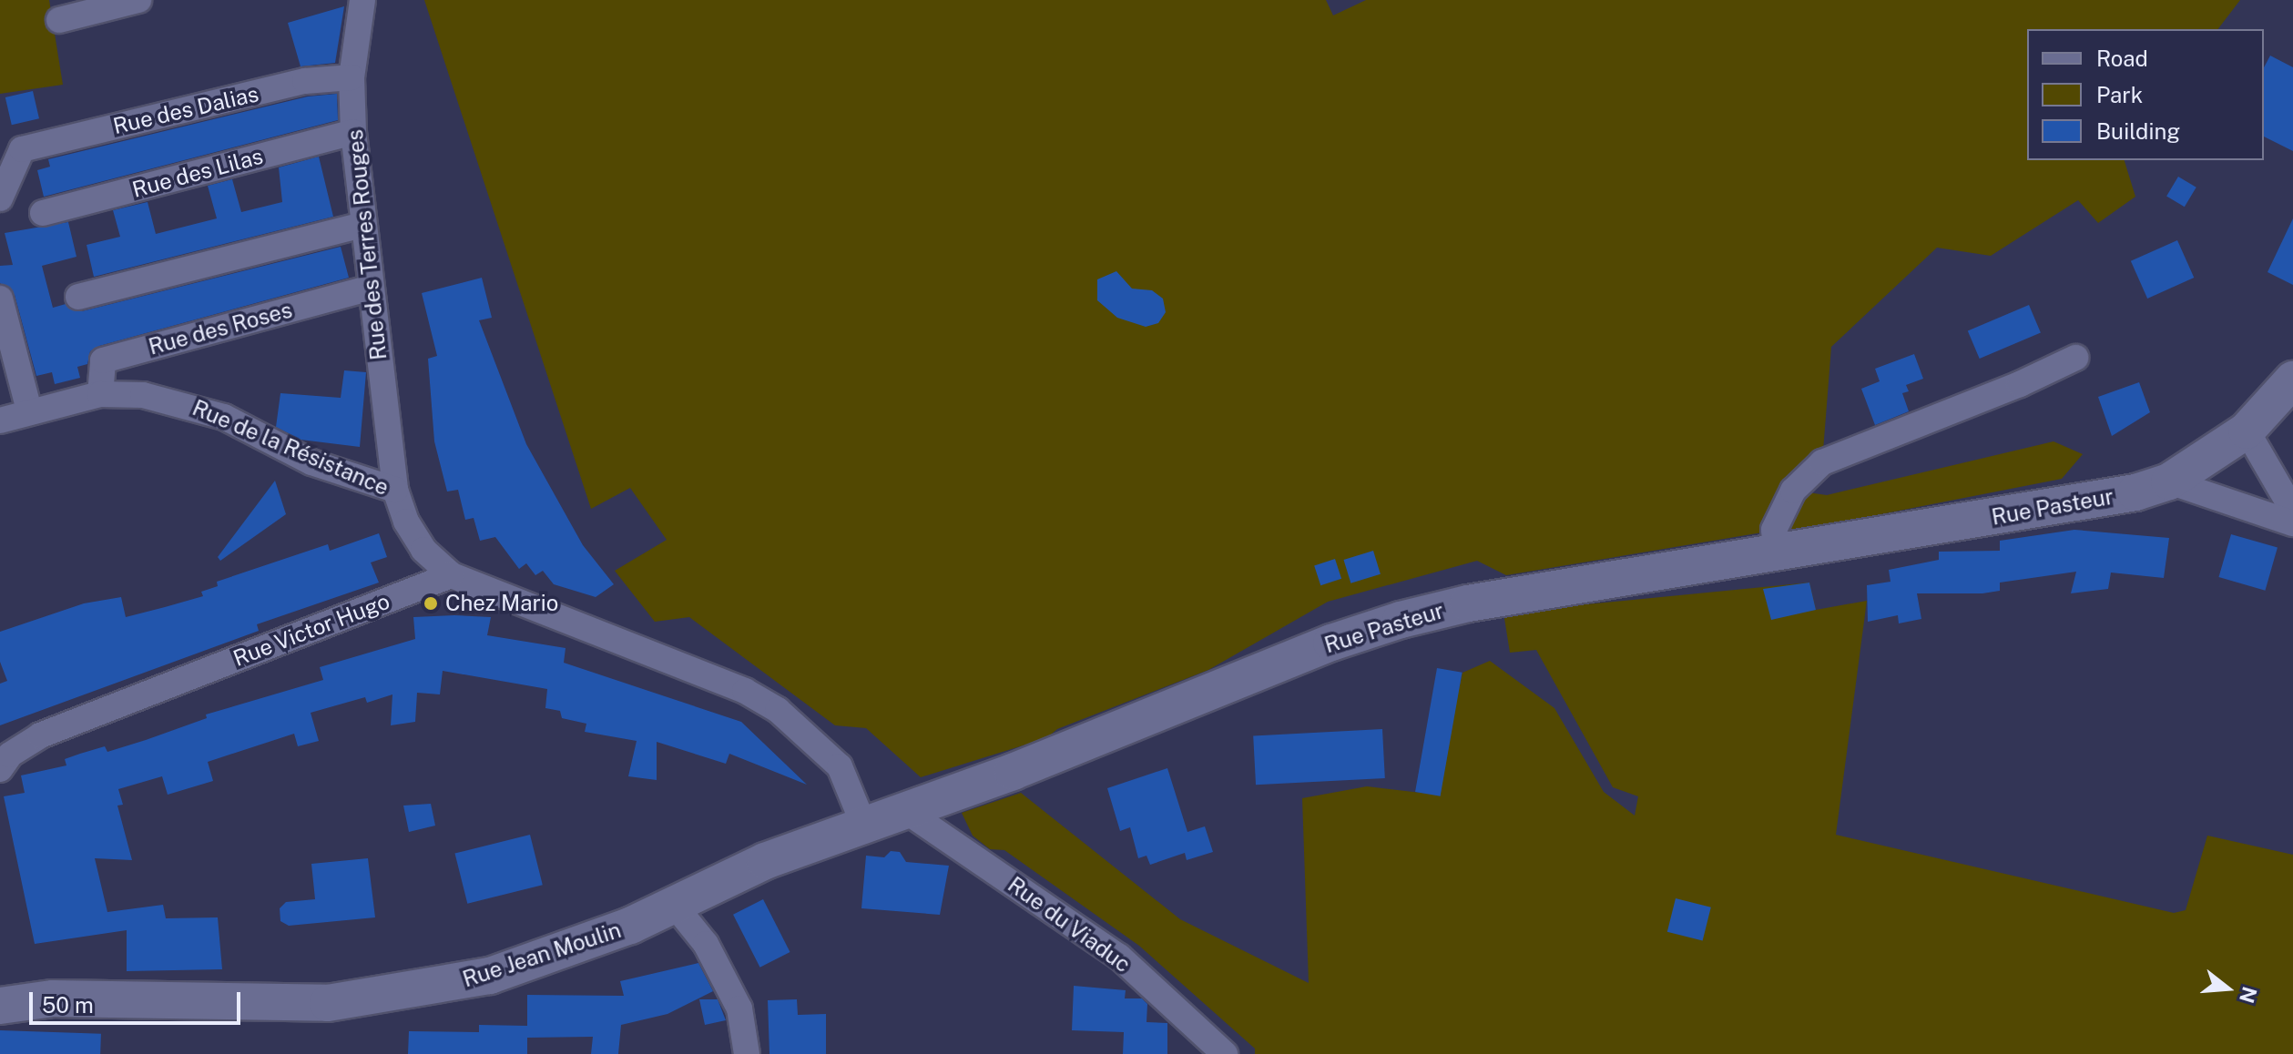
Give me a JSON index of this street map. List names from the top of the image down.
{
  "streets": {
    "main road": ["Rue Pasteur", "Rue Jean Moulin"],
    "street": [
      "Rue des Dalias",
      "Rue des Lilas",
      "Rue des Terres Rouges",
      "Rue des Roses",
      "Rue de la Résistance",
      "Rue Victor Hugo",
      "Rue du Viaduc"
    ]
  },
  "crossings": [
    ["Rue des Dalias", "Rue des Terres Rouges"],
    ["Rue des Lilas", "Rue des Terres Rouges"],
    ["Rue des Terres Rouges", "Rue des Roses"],
    ["Rue des Terres Rouges", "Rue de la Résistance"],
    ["Rue des Roses", "Rue de la Résistance"],
    ["Rue de la Résistance", "Rue Victor Hugo"],
    ["Rue Pasteur", "Rue Jean Moulin"],
    ["Rue du Viaduc", "Rue Jean Moulin"]
  ],
  "places": ["Chez Mario"],
  "legend": ["Road", "Park", "Building"],
  "scale_bar": "50 m",
  "north": "right"
}
